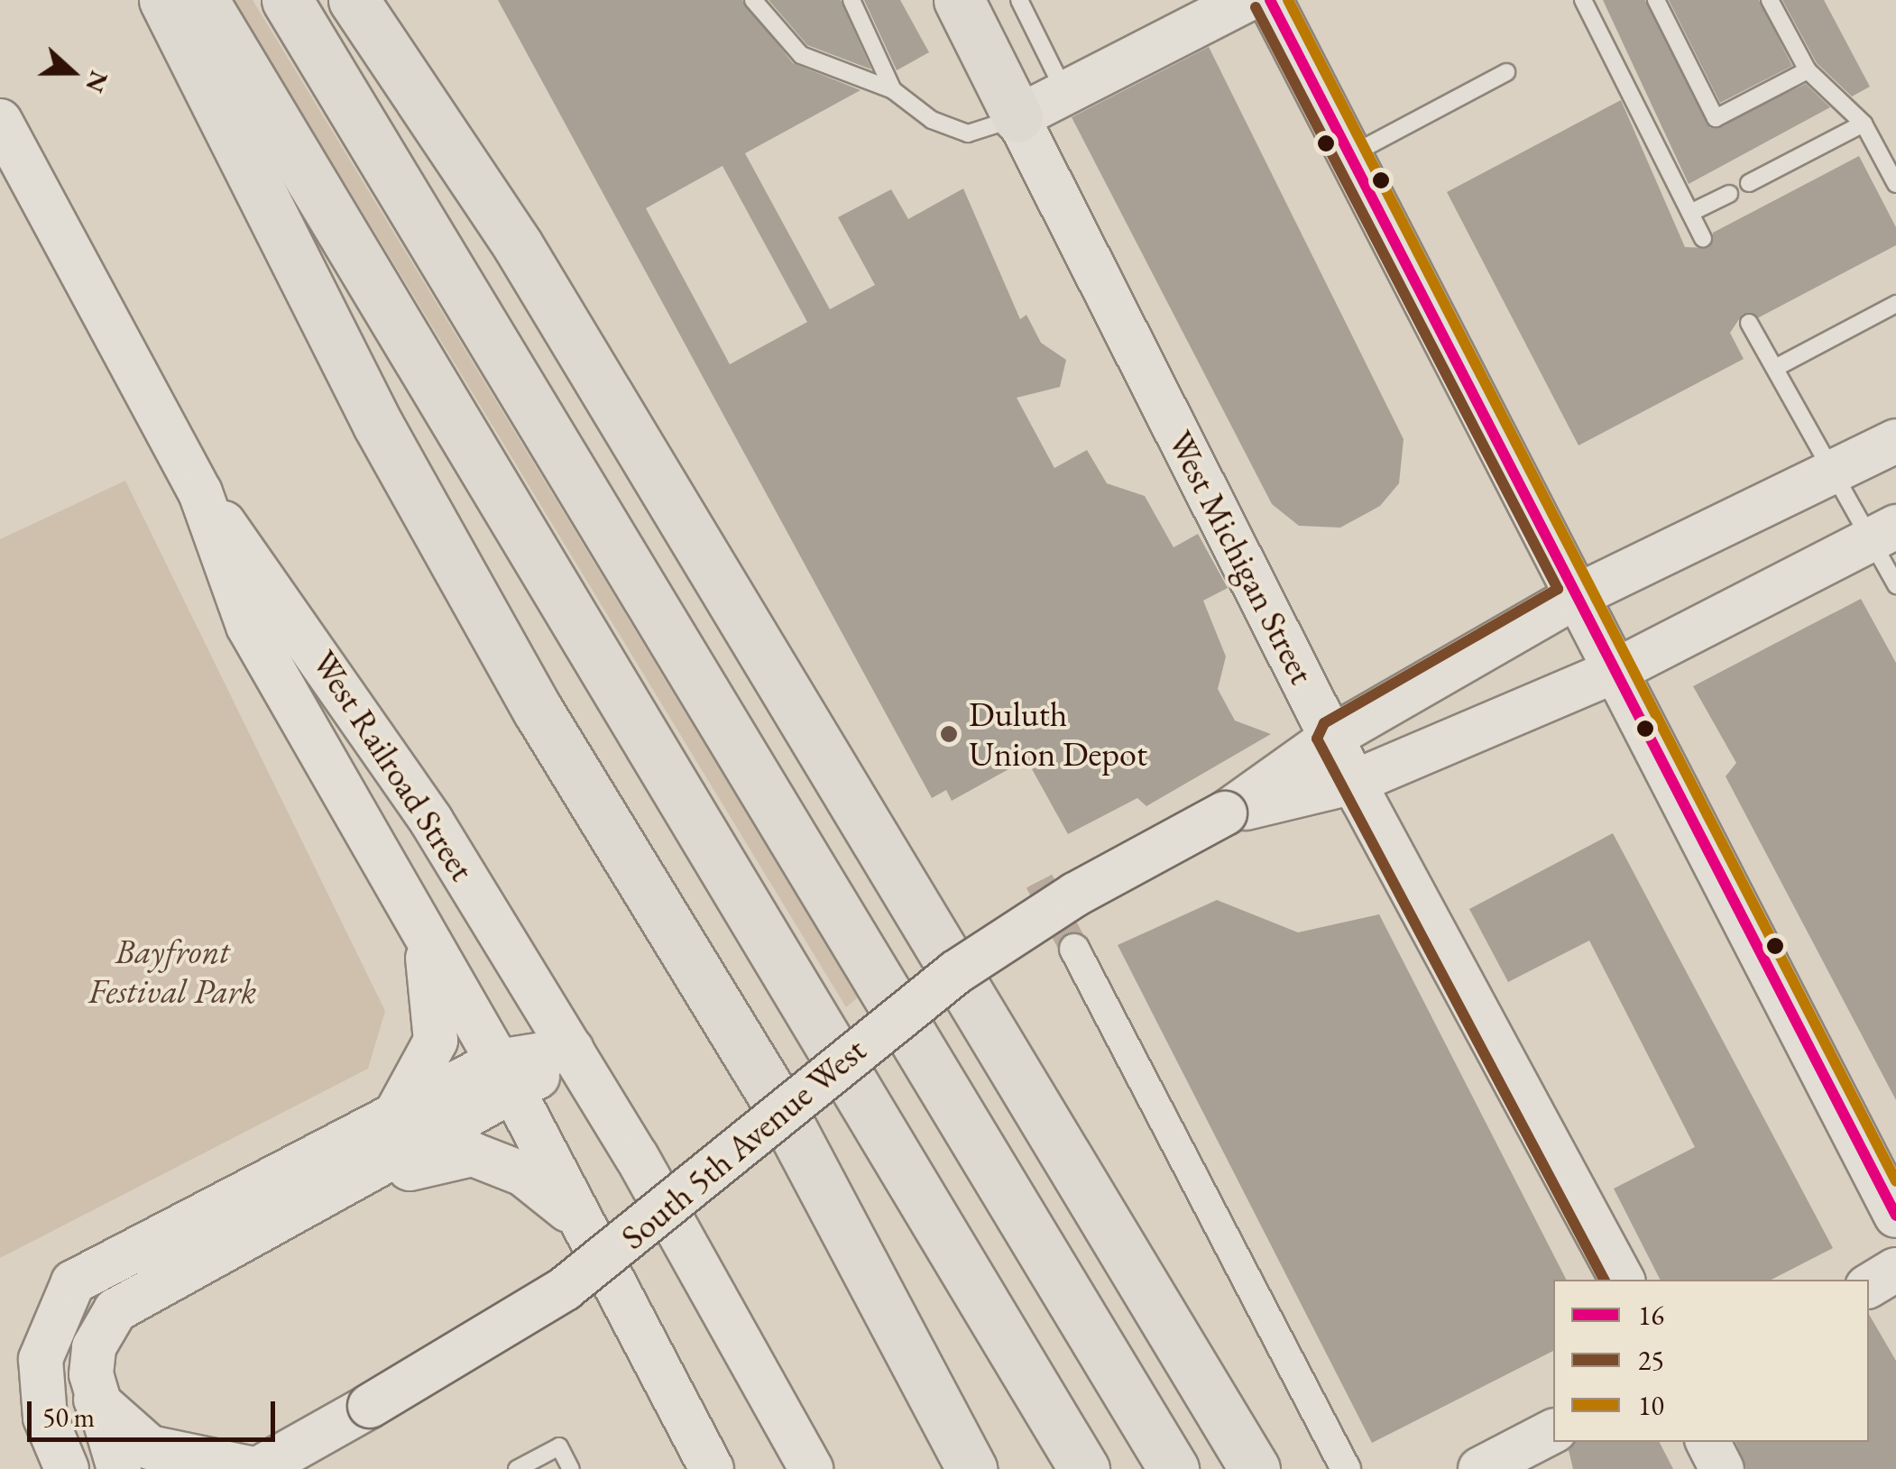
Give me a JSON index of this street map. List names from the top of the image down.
{
  "streets": {
    "street": ["West Michigan Street", "West Railroad Street", "South 5th Avenue West"]
  },
  "crossings": [
    ["West Michigan Street", "South 5th Avenue West"]
  ],
  "parks": ["Bayfront Festival Park"],
  "places": ["Duluth Union Depot"],
  "lines": ["transit line 16", "transit line 10", "transit line 25"],
  "legend": ["16", "25", "10"],
  "scale_bar": "50 m",
  "north": "right"
}
